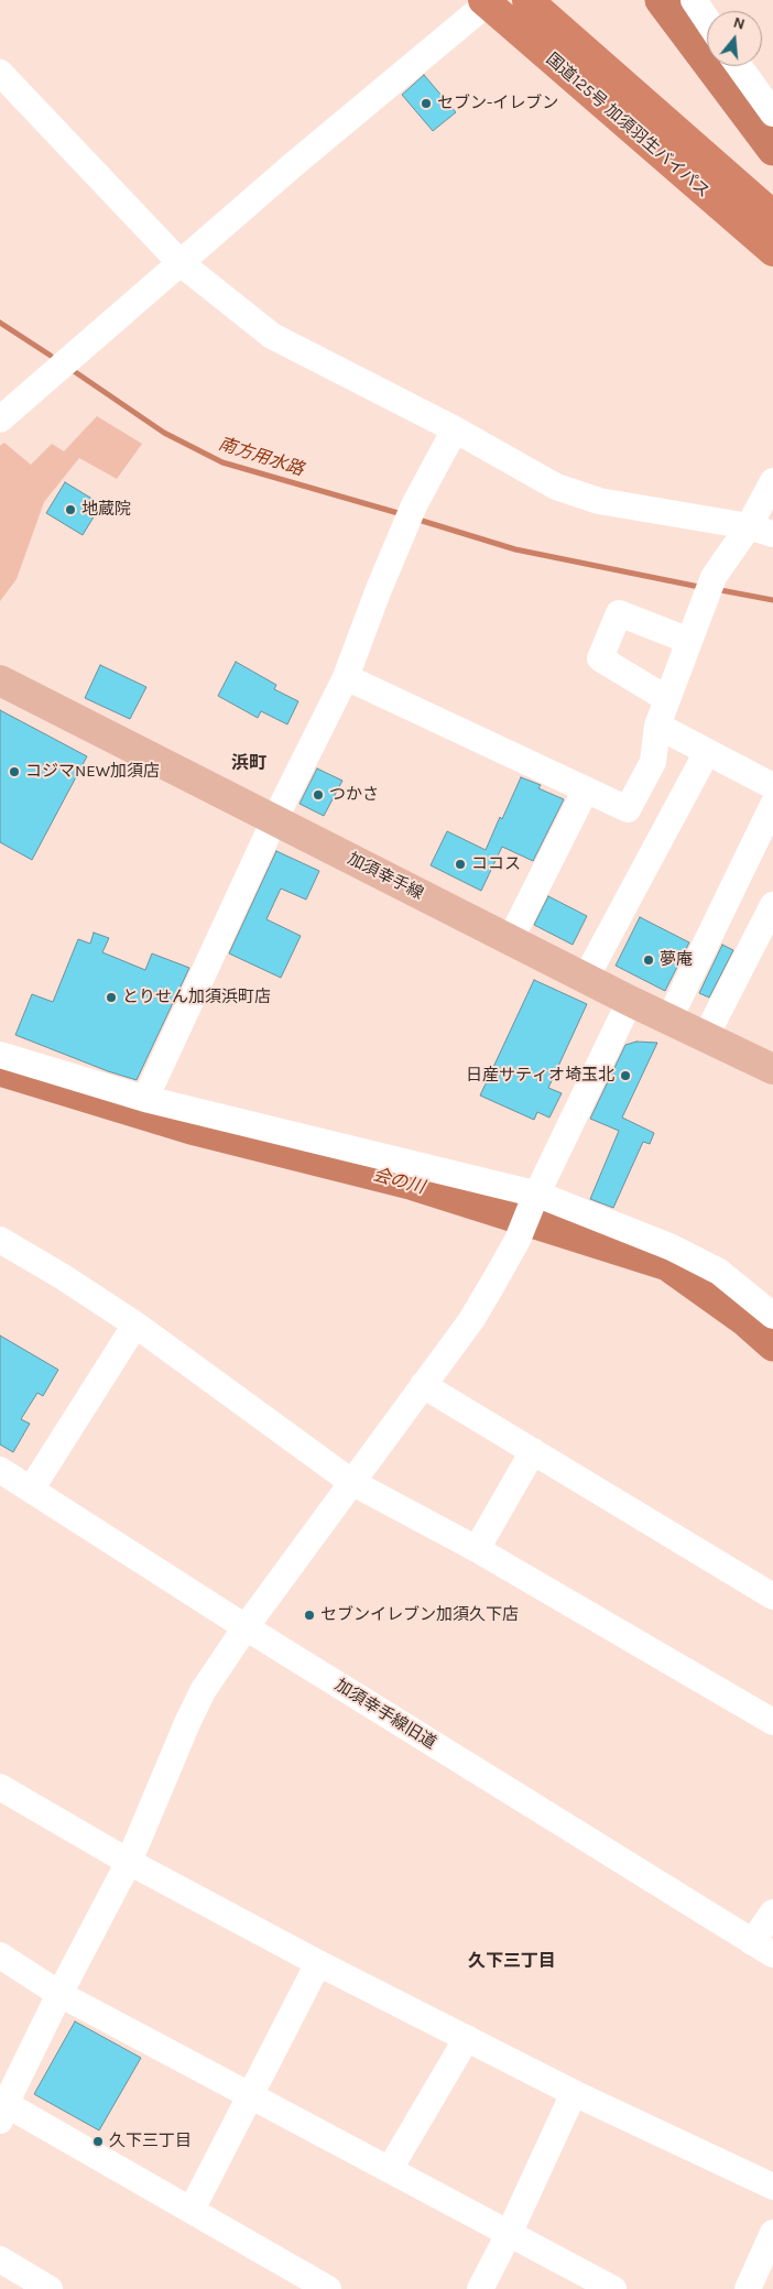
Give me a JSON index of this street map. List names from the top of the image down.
{
  "streets": {
    "highway": ["国道125号 加須羽生バイパス"],
    "main road": ["加須幸手線"],
    "street": ["加須幸手線旧道"]
  },
  "districts": ["浜町", "久下三丁目"],
  "water": ["南方用水路", "会の川"],
  "places": [
    "セブン-イレブン",
    "地蔵院",
    "コジマNEW加須店",
    "つかさ",
    "ココス",
    "夢庵",
    "とりせん加須浜町店",
    "日産サティオ埼玉北",
    "セブンイレブン加須久下店",
    "久下三丁目"
  ],
  "north": "top"
}
